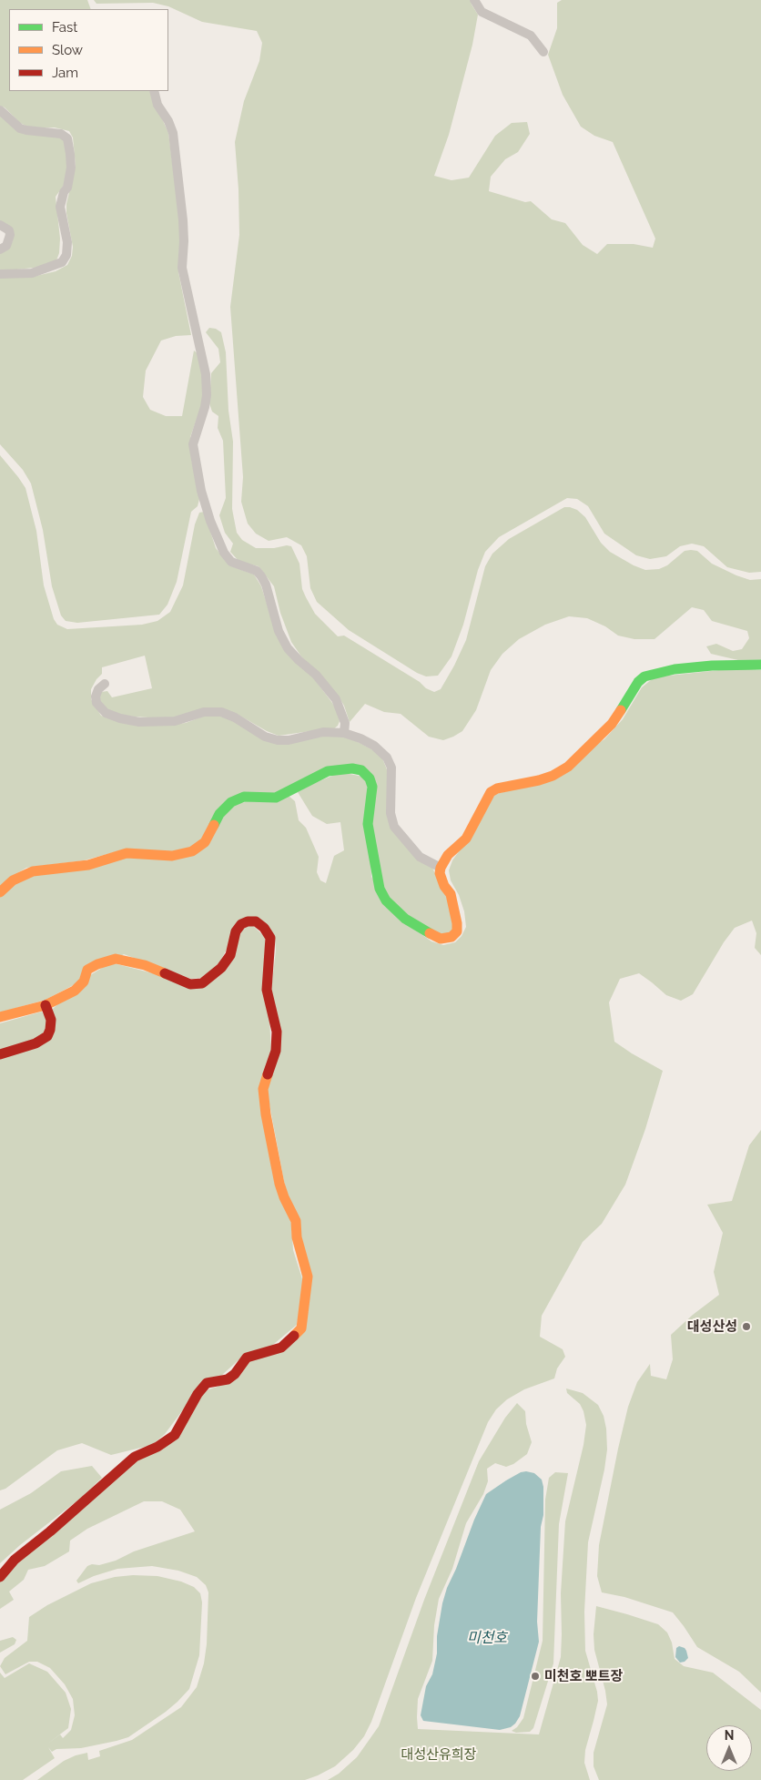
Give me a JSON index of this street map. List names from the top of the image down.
{
  "water": ["미천호"],
  "parks": ["대성산유희장"],
  "places": ["대성산성", "미천호 뽀트장"],
  "legend": ["Fast", "Slow", "Jam"],
  "north": "top"
}
